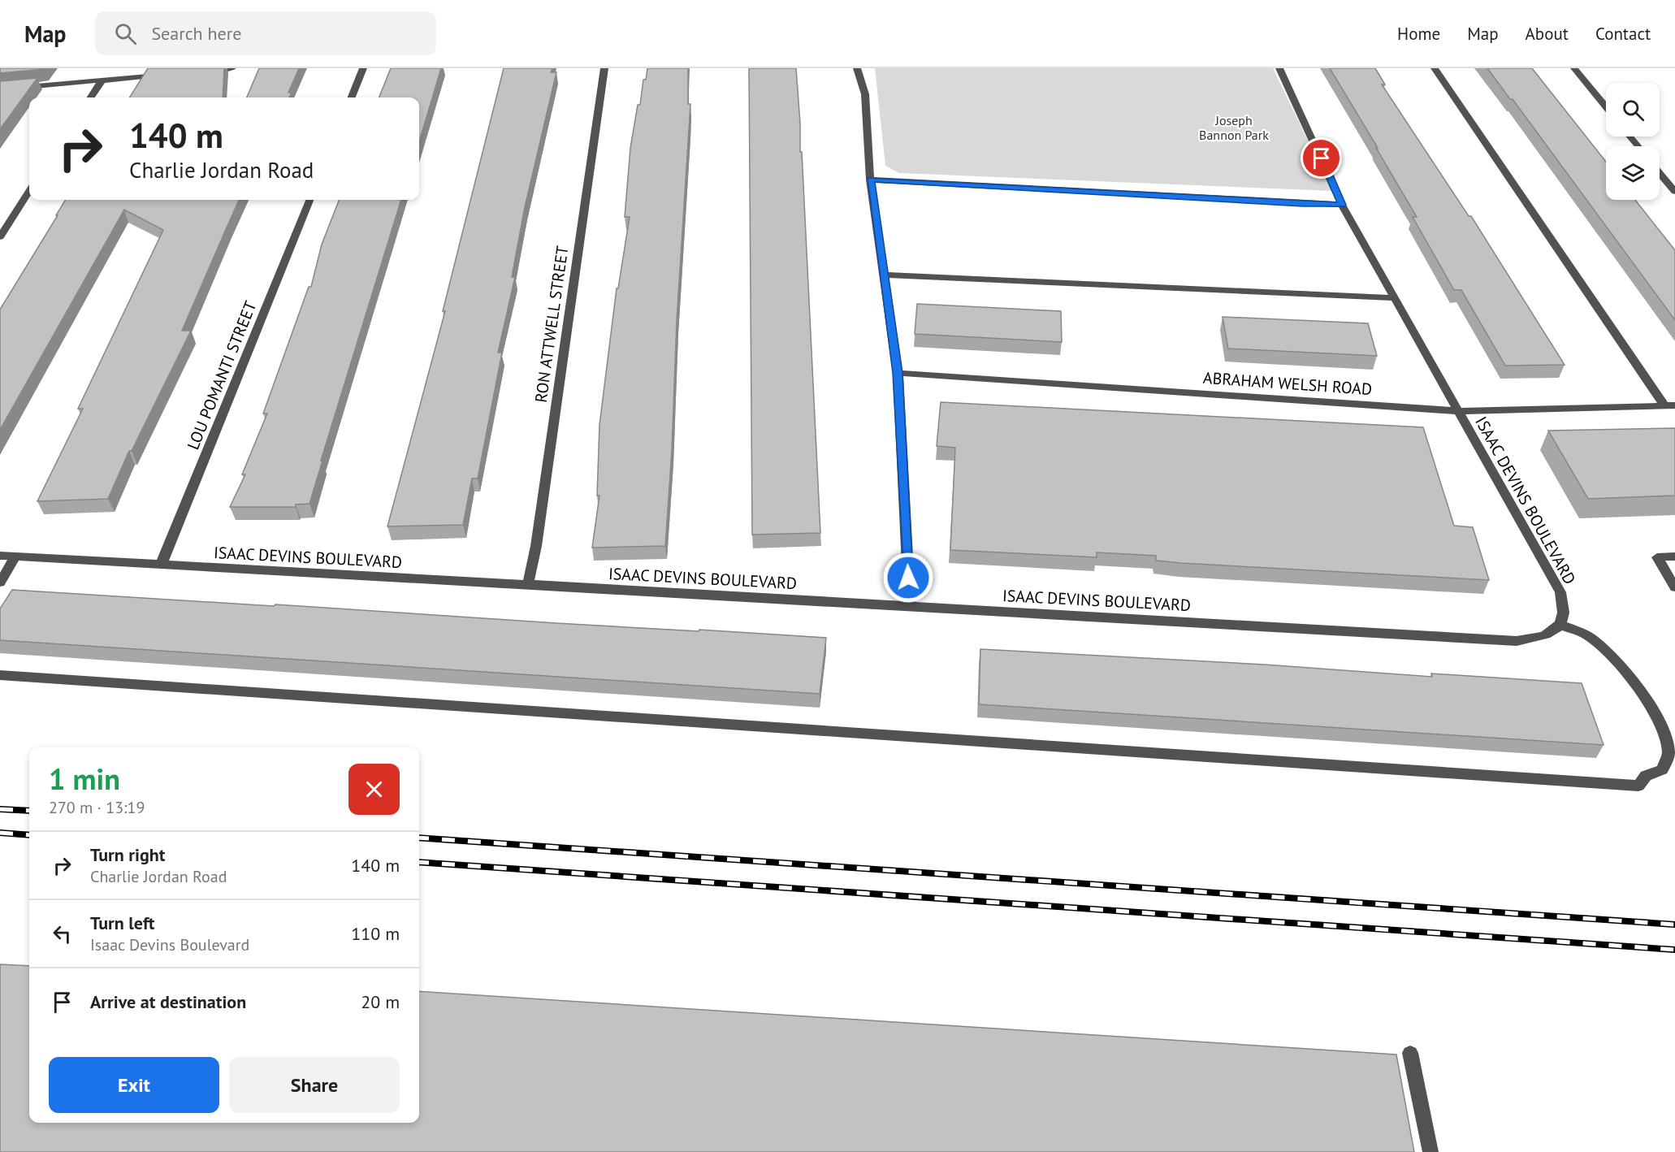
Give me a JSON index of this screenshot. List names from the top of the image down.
{
  "streets": {
    "street": [
      "RON ATTWELL STREET",
      "LOU POMANTI STREET",
      "ABRAHAM WELSH ROAD",
      "ISAAC DEVINS BOULEVARD"
    ]
  },
  "crossings": [
    ["RON ATTWELL STREET", "ISAAC DEVINS BOULEVARD"],
    ["LOU POMANTI STREET", "ISAAC DEVINS BOULEVARD"],
    ["ABRAHAM WELSH ROAD", "ISAAC DEVINS BOULEVARD"]
  ],
  "parks": ["Joseph Bannon Park"],
  "page": {
    "header": "Map",
    "search": "Search here",
    "nav": [
      "Home",
      "Map",
      "About",
      "Contact"
    ],
    "turn": ["140 m", "Charlie Jordan Road"],
    "heading": ["1 min", "270 m · 13:19"],
    "list": [
      {
        "name": "Turn right",
        "note": "Charlie Jordan Road",
        "value": "140 m"
      },
      {
        "name": "Turn left",
        "note": "Isaac Devins Boulevard",
        "value": "110 m"
      },
      {
        "name": "Arrive at destination",
        "value": "20 m"
      }
    ],
    "buttons": ["Exit", "Share"]
  }
}
